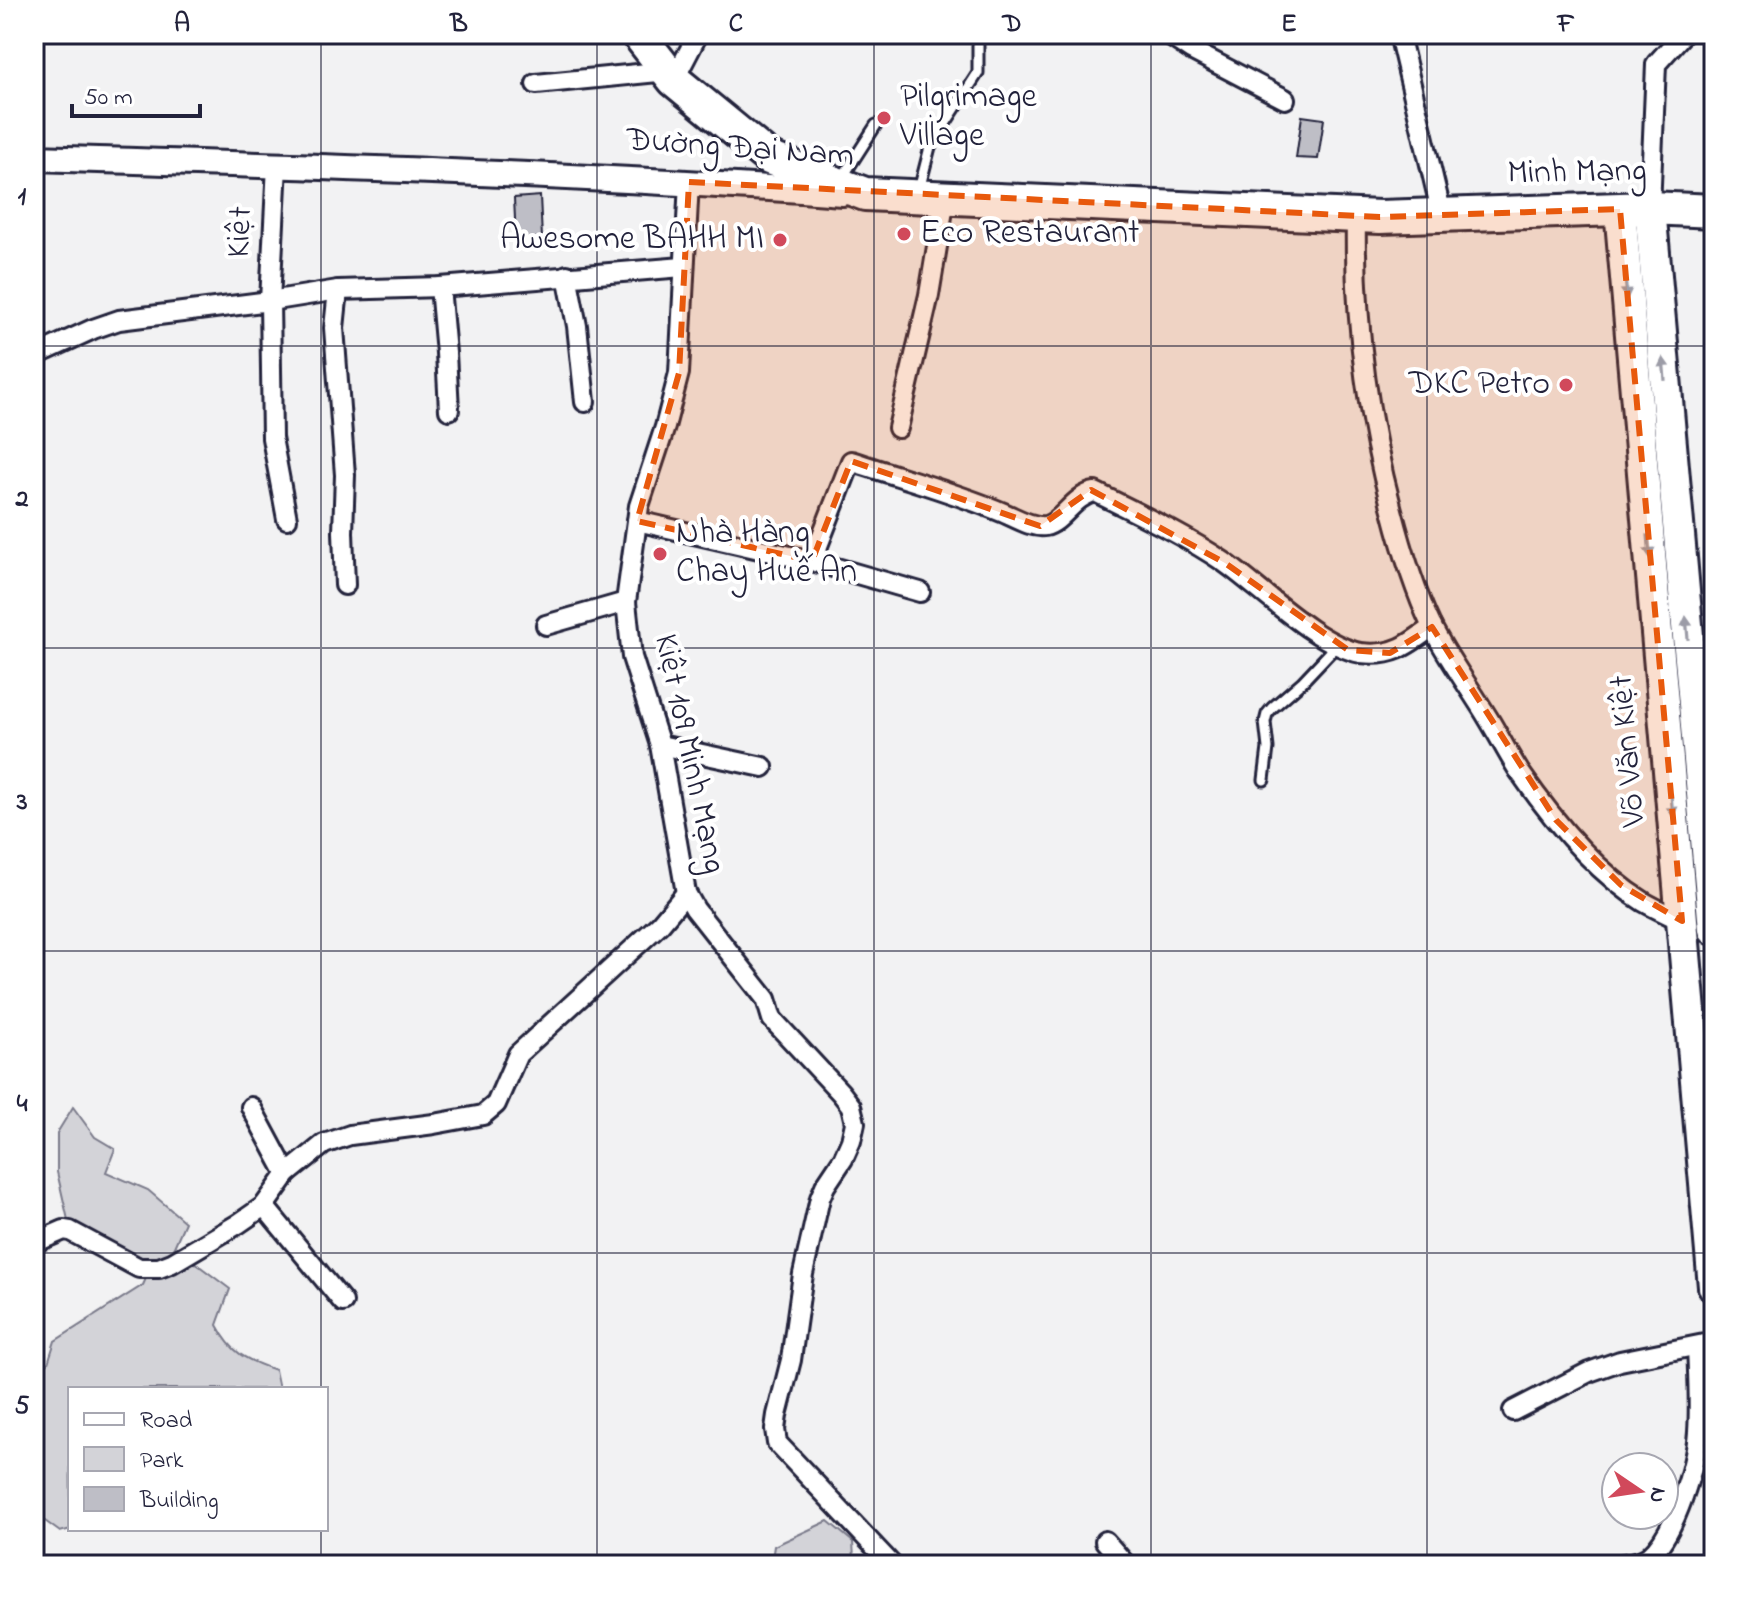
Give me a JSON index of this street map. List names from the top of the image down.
{
  "streets": {
    "highway": ["Đường Đại Nam", "Minh Mạng"],
    "main road": ["Võ Văn Kiệt"],
    "street": ["Kiệt", "Kiệt 109 Minh Mạng"]
  },
  "crossings": [
    ["Đường Đại Nam", "Minh Mạng"],
    ["Đường Đại Nam", "Kiệt"],
    ["Đường Đại Nam", "Kiệt 109 Minh Mạng"],
    ["Minh Mạng", "Võ Văn Kiệt"]
  ],
  "places": [
    "Pilgrimage Village",
    "Eco Restaurant",
    "Awesome BAHH MI",
    "DKC Petro",
    "Nhà Hàng Chay Huế An"
  ],
  "legend": ["Road", "Park", "Building"],
  "scale_bar": "50 m",
  "north": "right",
  "grid": {
    "columns": [
      "A",
      "B",
      "C",
      "D",
      "E",
      "F"
    ],
    "rows": [
      "1",
      "2",
      "3",
      "4",
      "5"
    ]
  }
}
